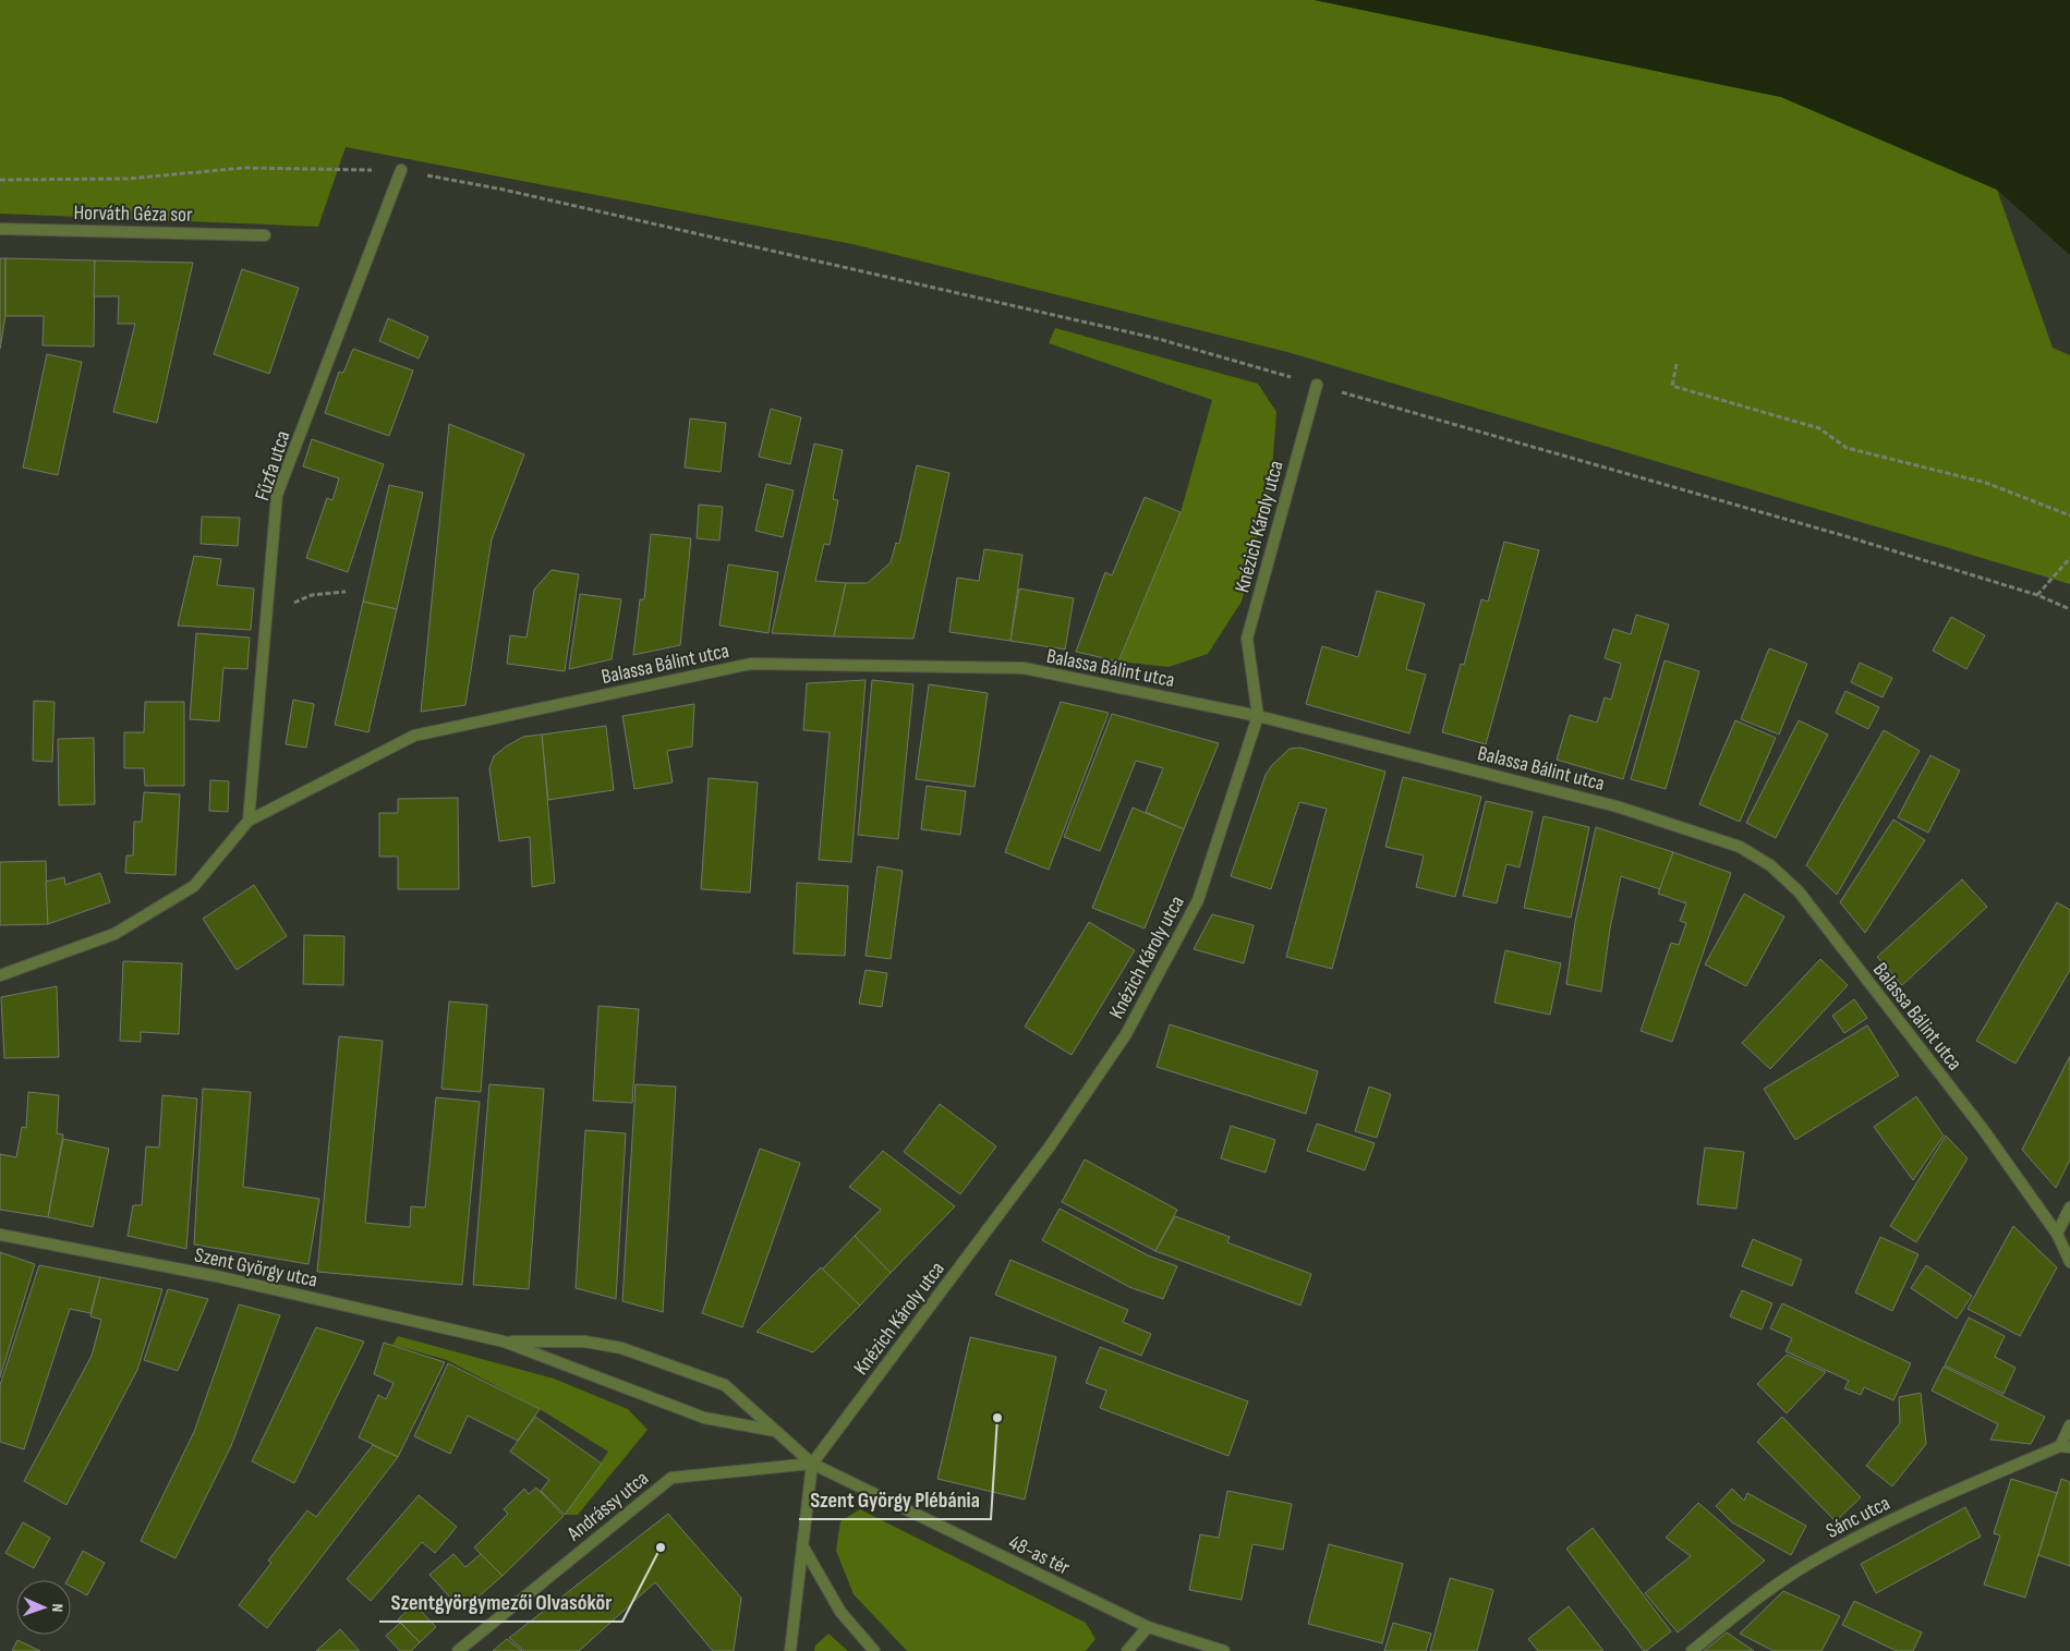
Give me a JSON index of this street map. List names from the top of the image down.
{
  "streets": {
    "street": [
      "Horváth Géza sor",
      "Fűzfa utca",
      "Knézich Károly utca",
      "Balassa Bálint utca",
      "Szent György utca",
      "Andrássy utca",
      "Sánc utca",
      "48-as tér"
    ]
  },
  "crossings": [
    ["Fűzfa utca", "Balassa Bálint utca"],
    ["Knézich Károly utca", "Balassa Bálint utca"],
    ["Knézich Károly utca", "Szent György utca"],
    ["Knézich Károly utca", "Andrássy utca"],
    ["Knézich Károly utca", "48-as tér"],
    ["Szent György utca", "Andrássy utca"],
    ["Szent György utca", "48-as tér"],
    ["Andrássy utca", "48-as tér"]
  ],
  "places": ["Szent György Plébánia", "Szentgyörgymezői Olvasókör"],
  "north": "right"
}
